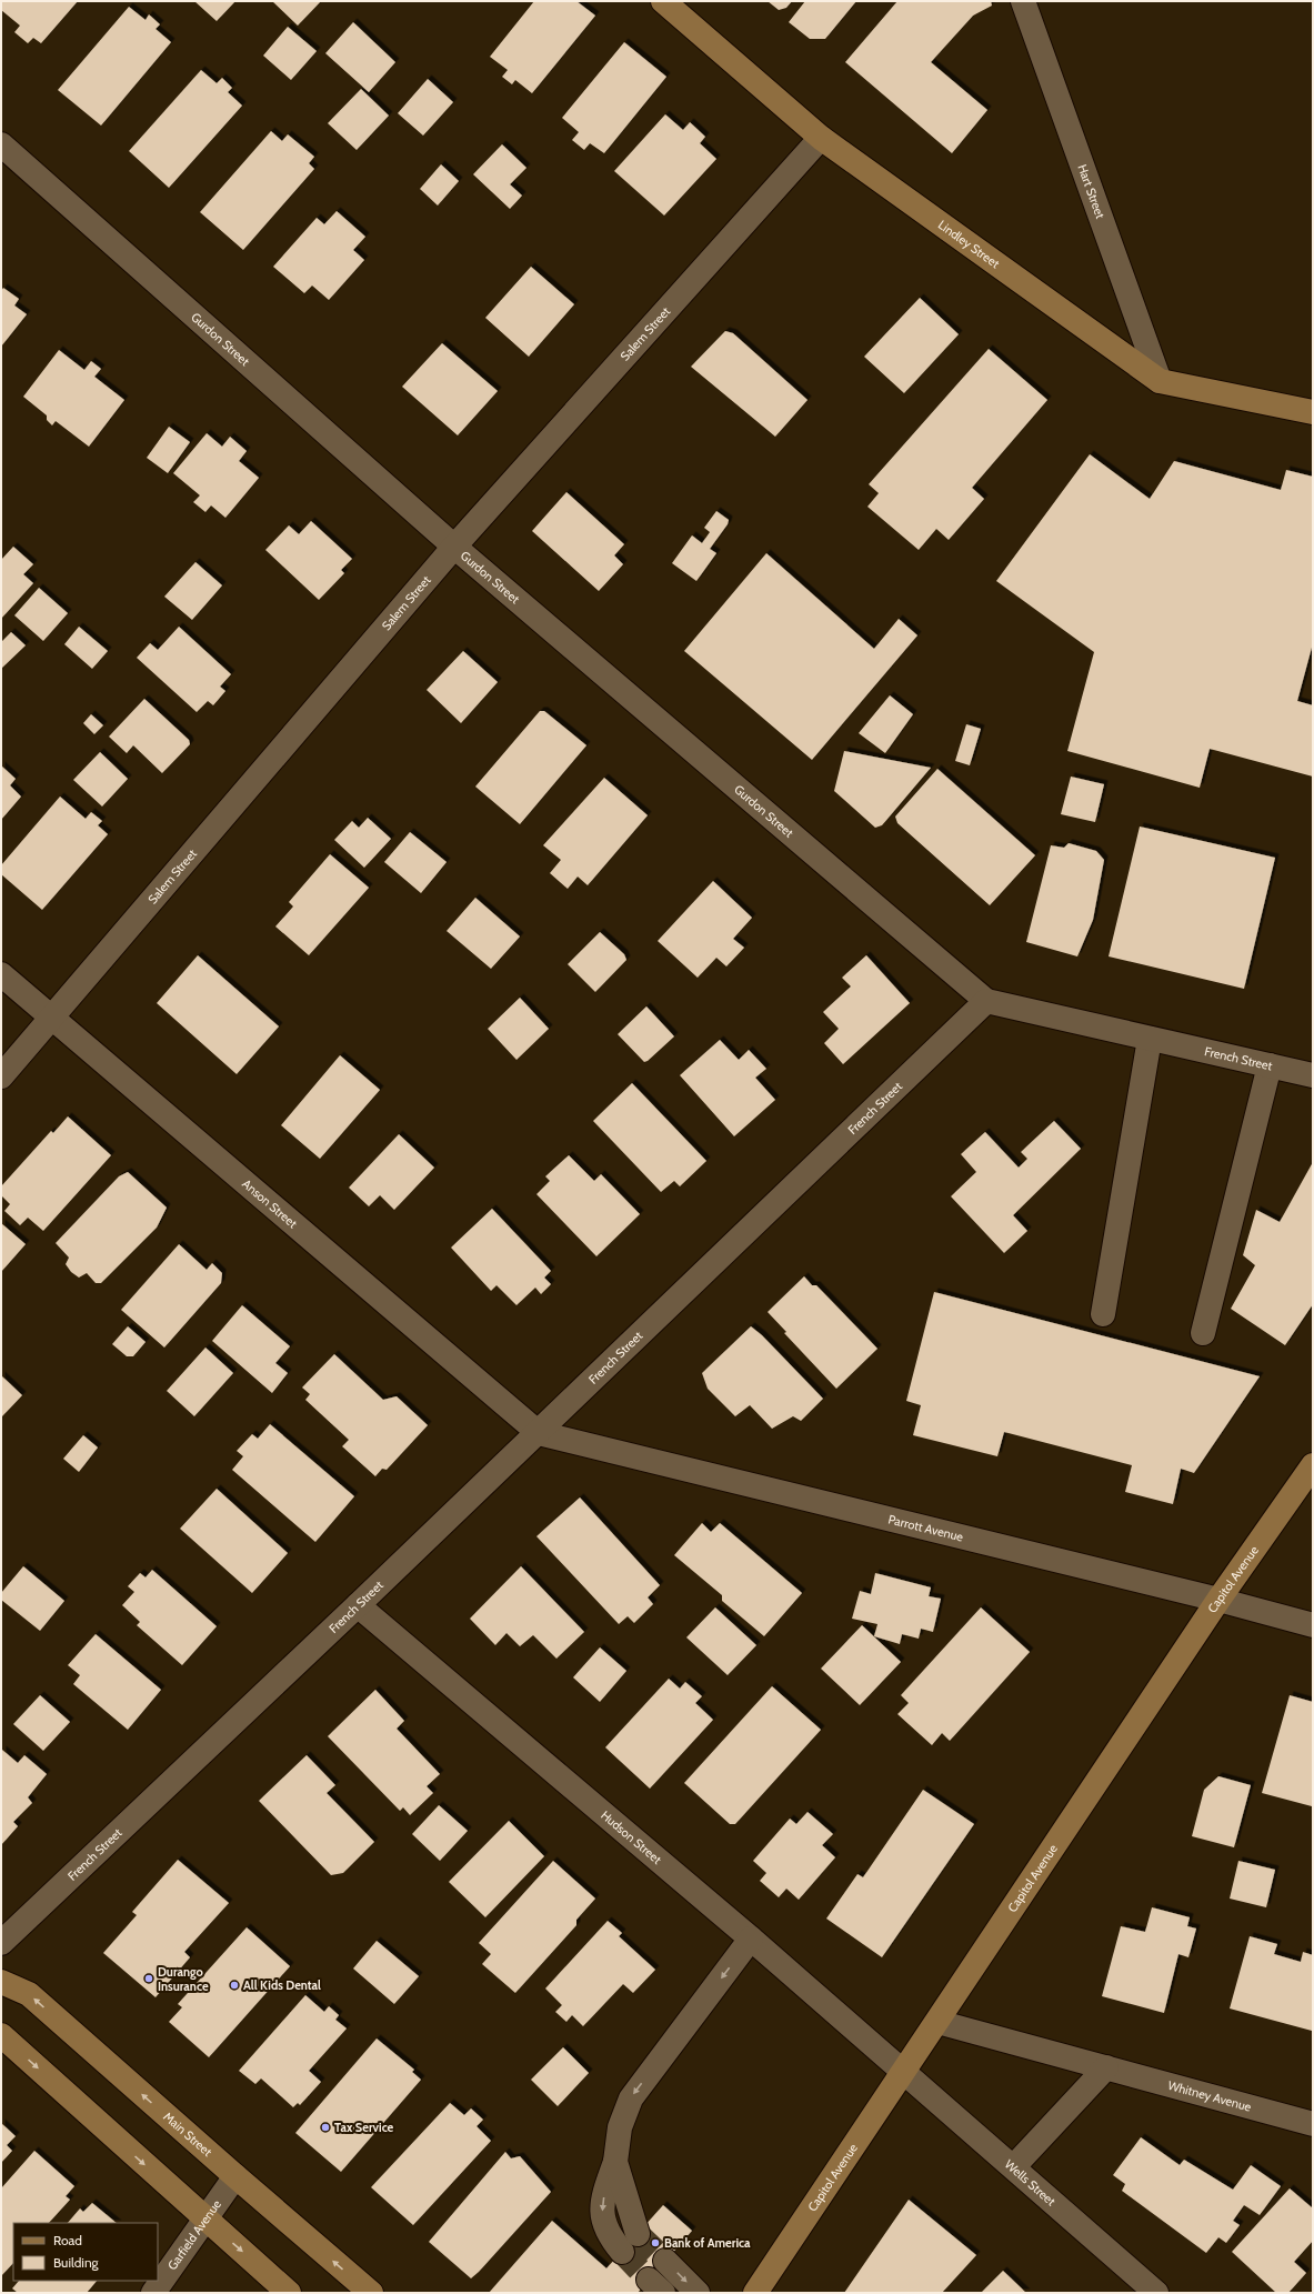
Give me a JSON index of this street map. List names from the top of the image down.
{
  "streets": {
    "main road": ["Lindley Street", "Capitol Avenue", "Main Street"],
    "street": [
      "Hart Street",
      "Salem Street",
      "Gurdon Street",
      "French Street",
      "Anson Street",
      "Parrott Avenue",
      "Hudson Street",
      "Whitney Avenue",
      "Wells Street",
      "Garfield Avenue"
    ]
  },
  "crossings": [
    ["Hart Street", "Lindley Street"],
    ["Lindley Street", "Salem Street"],
    ["Salem Street", "Gurdon Street"],
    ["Salem Street", "Anson Street"],
    ["Gurdon Street", "French Street"],
    ["French Street", "Anson Street"],
    ["French Street", "Parrott Avenue"],
    ["French Street", "Hudson Street"],
    ["Anson Street", "Parrott Avenue"],
    ["Parrott Avenue", "Capitol Avenue"],
    ["Capitol Avenue", "Hudson Street"],
    ["Capitol Avenue", "Whitney Avenue"],
    ["Capitol Avenue", "Wells Street"],
    ["Hudson Street", "Wells Street"],
    ["Main Street", "Garfield Avenue"]
  ],
  "places": [
    "Durango Insurance",
    "All Kids Dental",
    "Tax Service",
    "Bank of America"
  ],
  "legend": ["Road", "Building"]
}
